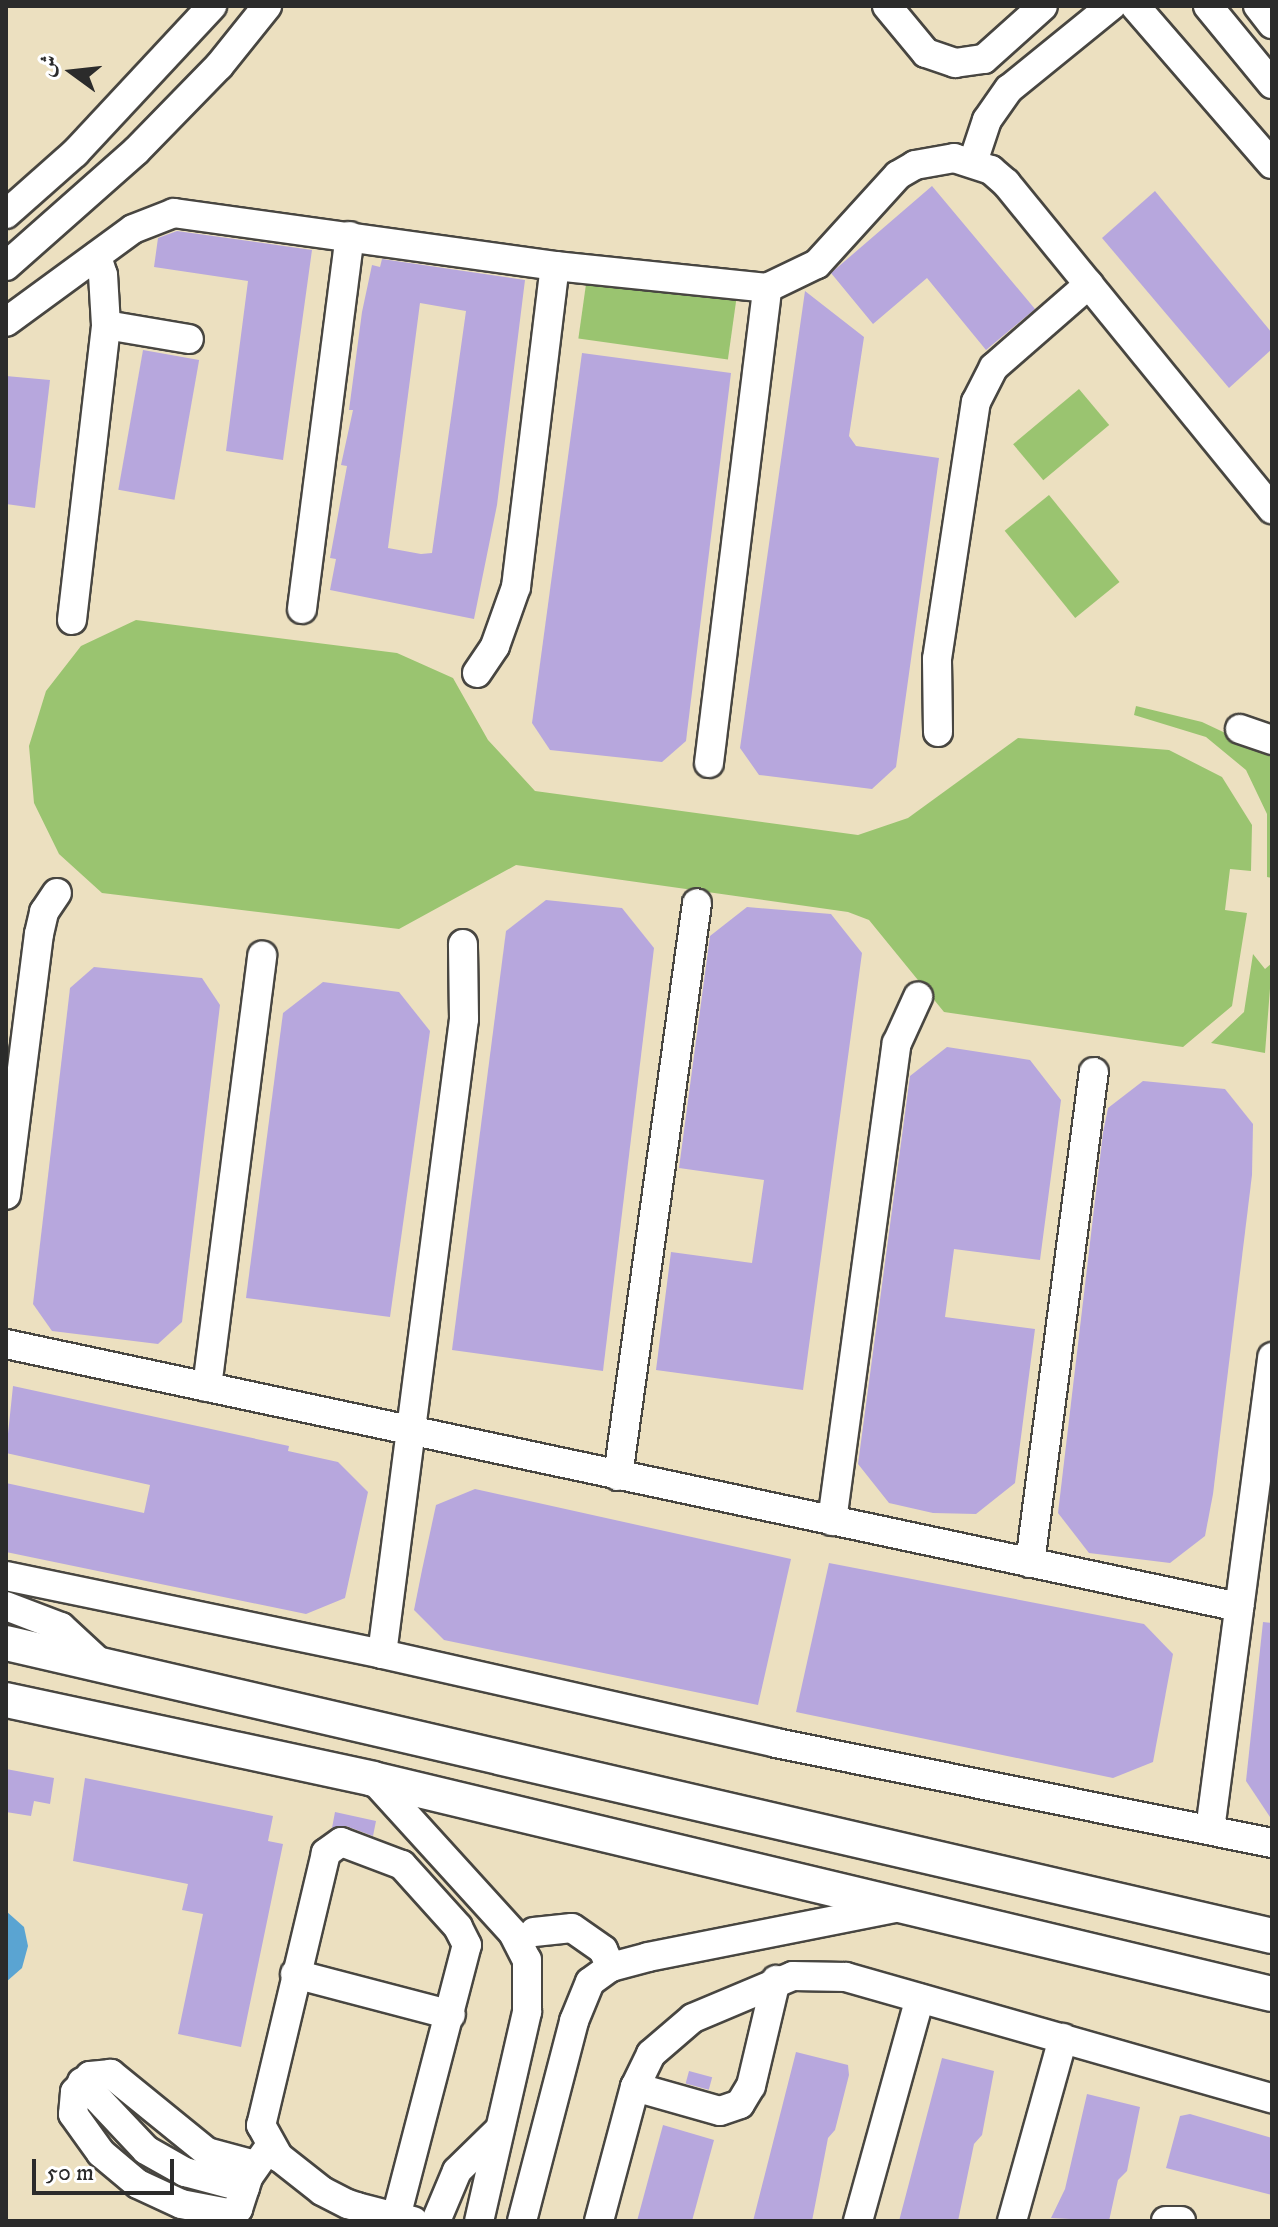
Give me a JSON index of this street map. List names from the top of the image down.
{
  "scale_bar": "50 m",
  "north": "left"
}
